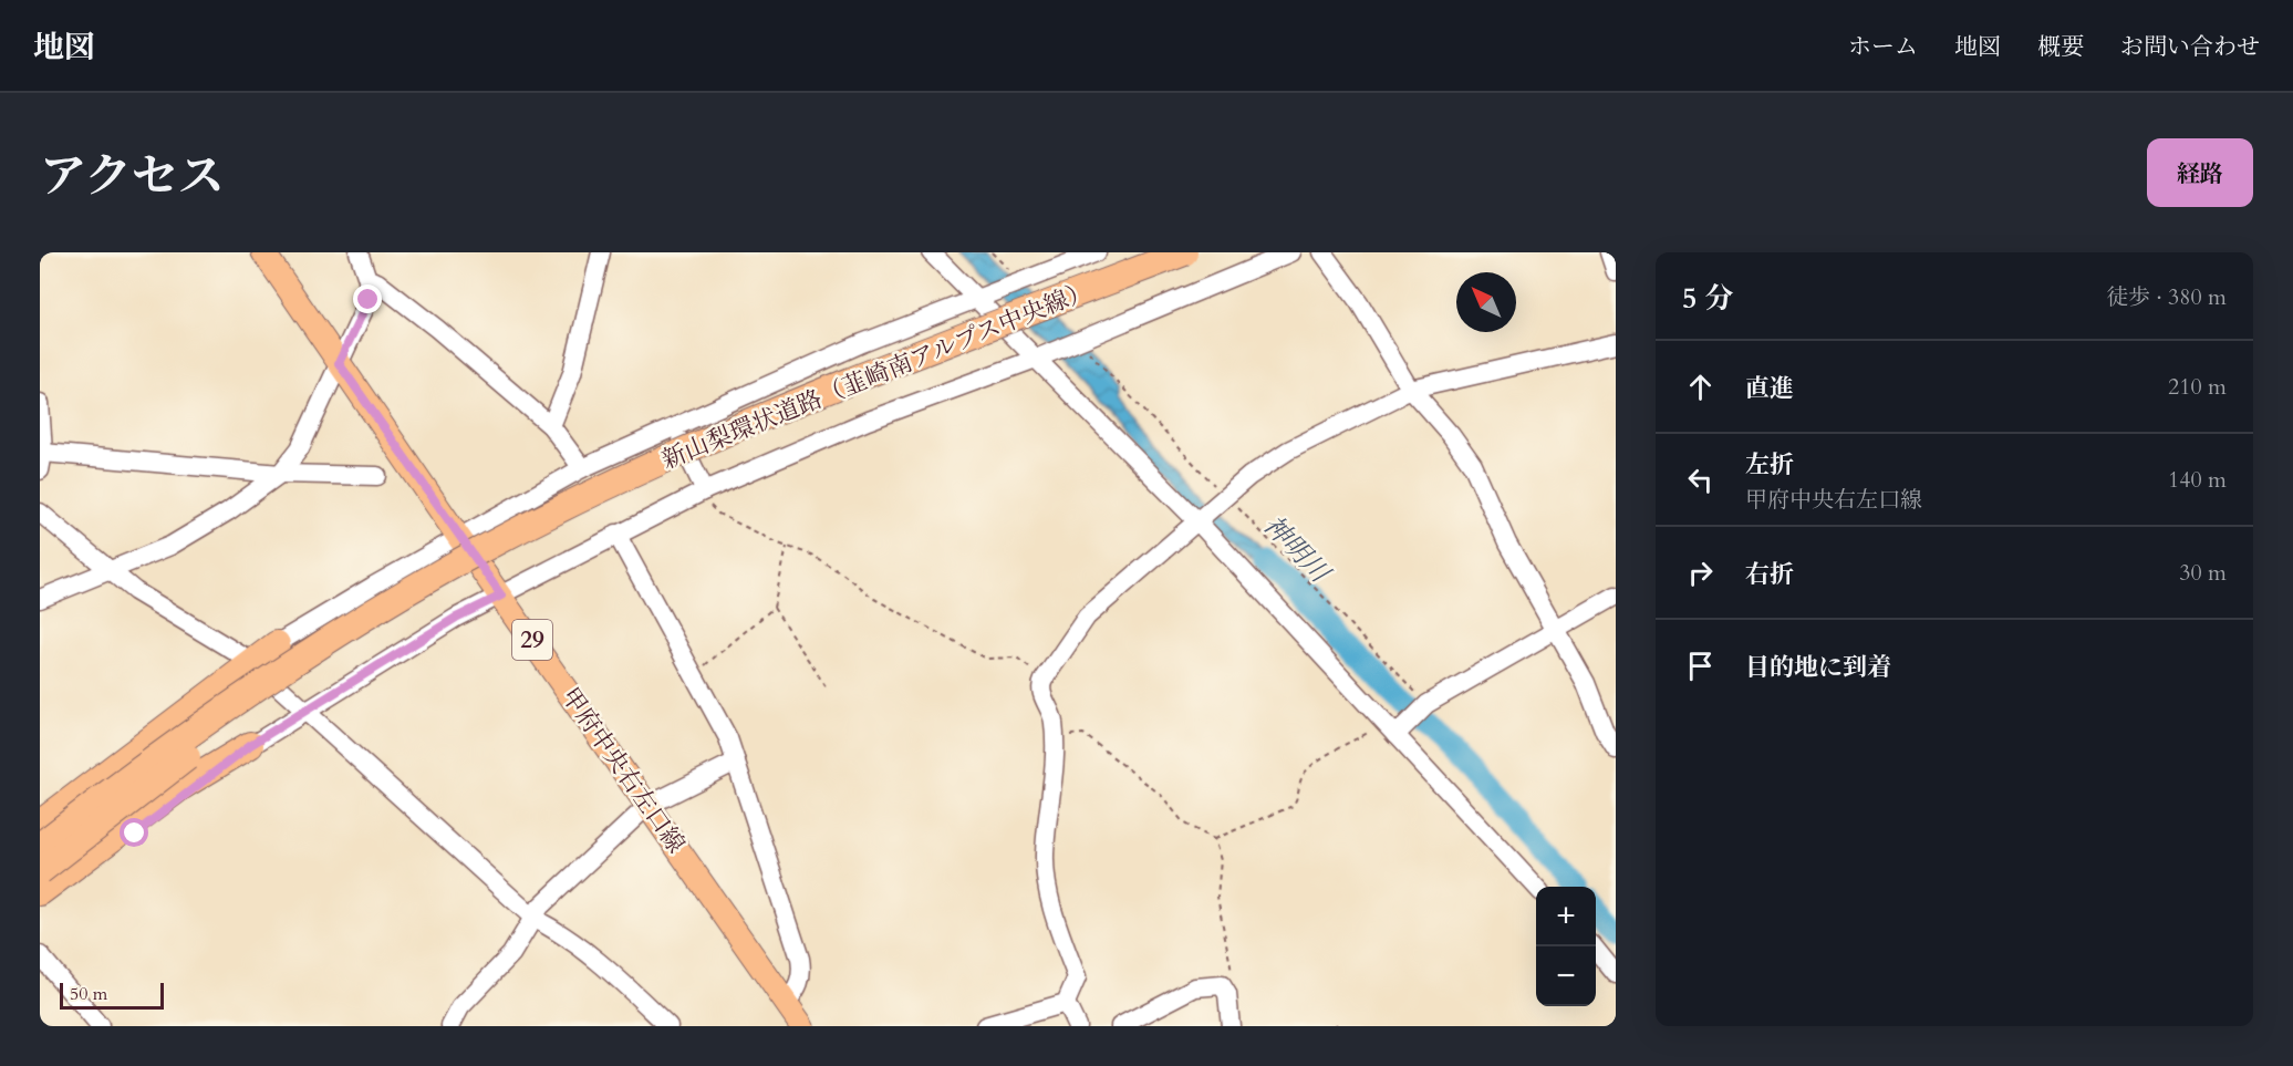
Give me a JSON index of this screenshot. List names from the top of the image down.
{
  "streets": {
    "highway": ["新山梨環状道路（韮崎南アルプス中央線）"],
    "main road": ["29", "甲府中央右左口線"]
  },
  "water": ["神明川"],
  "scale_bar": "50 m",
  "north": "top left",
  "page": {
    "header": "地図",
    "nav": [
      "ホーム",
      "地図",
      "概要",
      "お問い合わせ"
    ],
    "title": "アクセス",
    "buttons": "経路",
    "heading": ["5 分", "徒歩 · 380 m"],
    "list": [
      ["直進", "210 m"],
      ["左折", "甲府中央右左口線", "140 m"],
      ["右折", "30 m"],
      "目的地に到着"
    ],
    "map_buttons": ["+", "−"],
    "scale": "50 m"
  }
}
